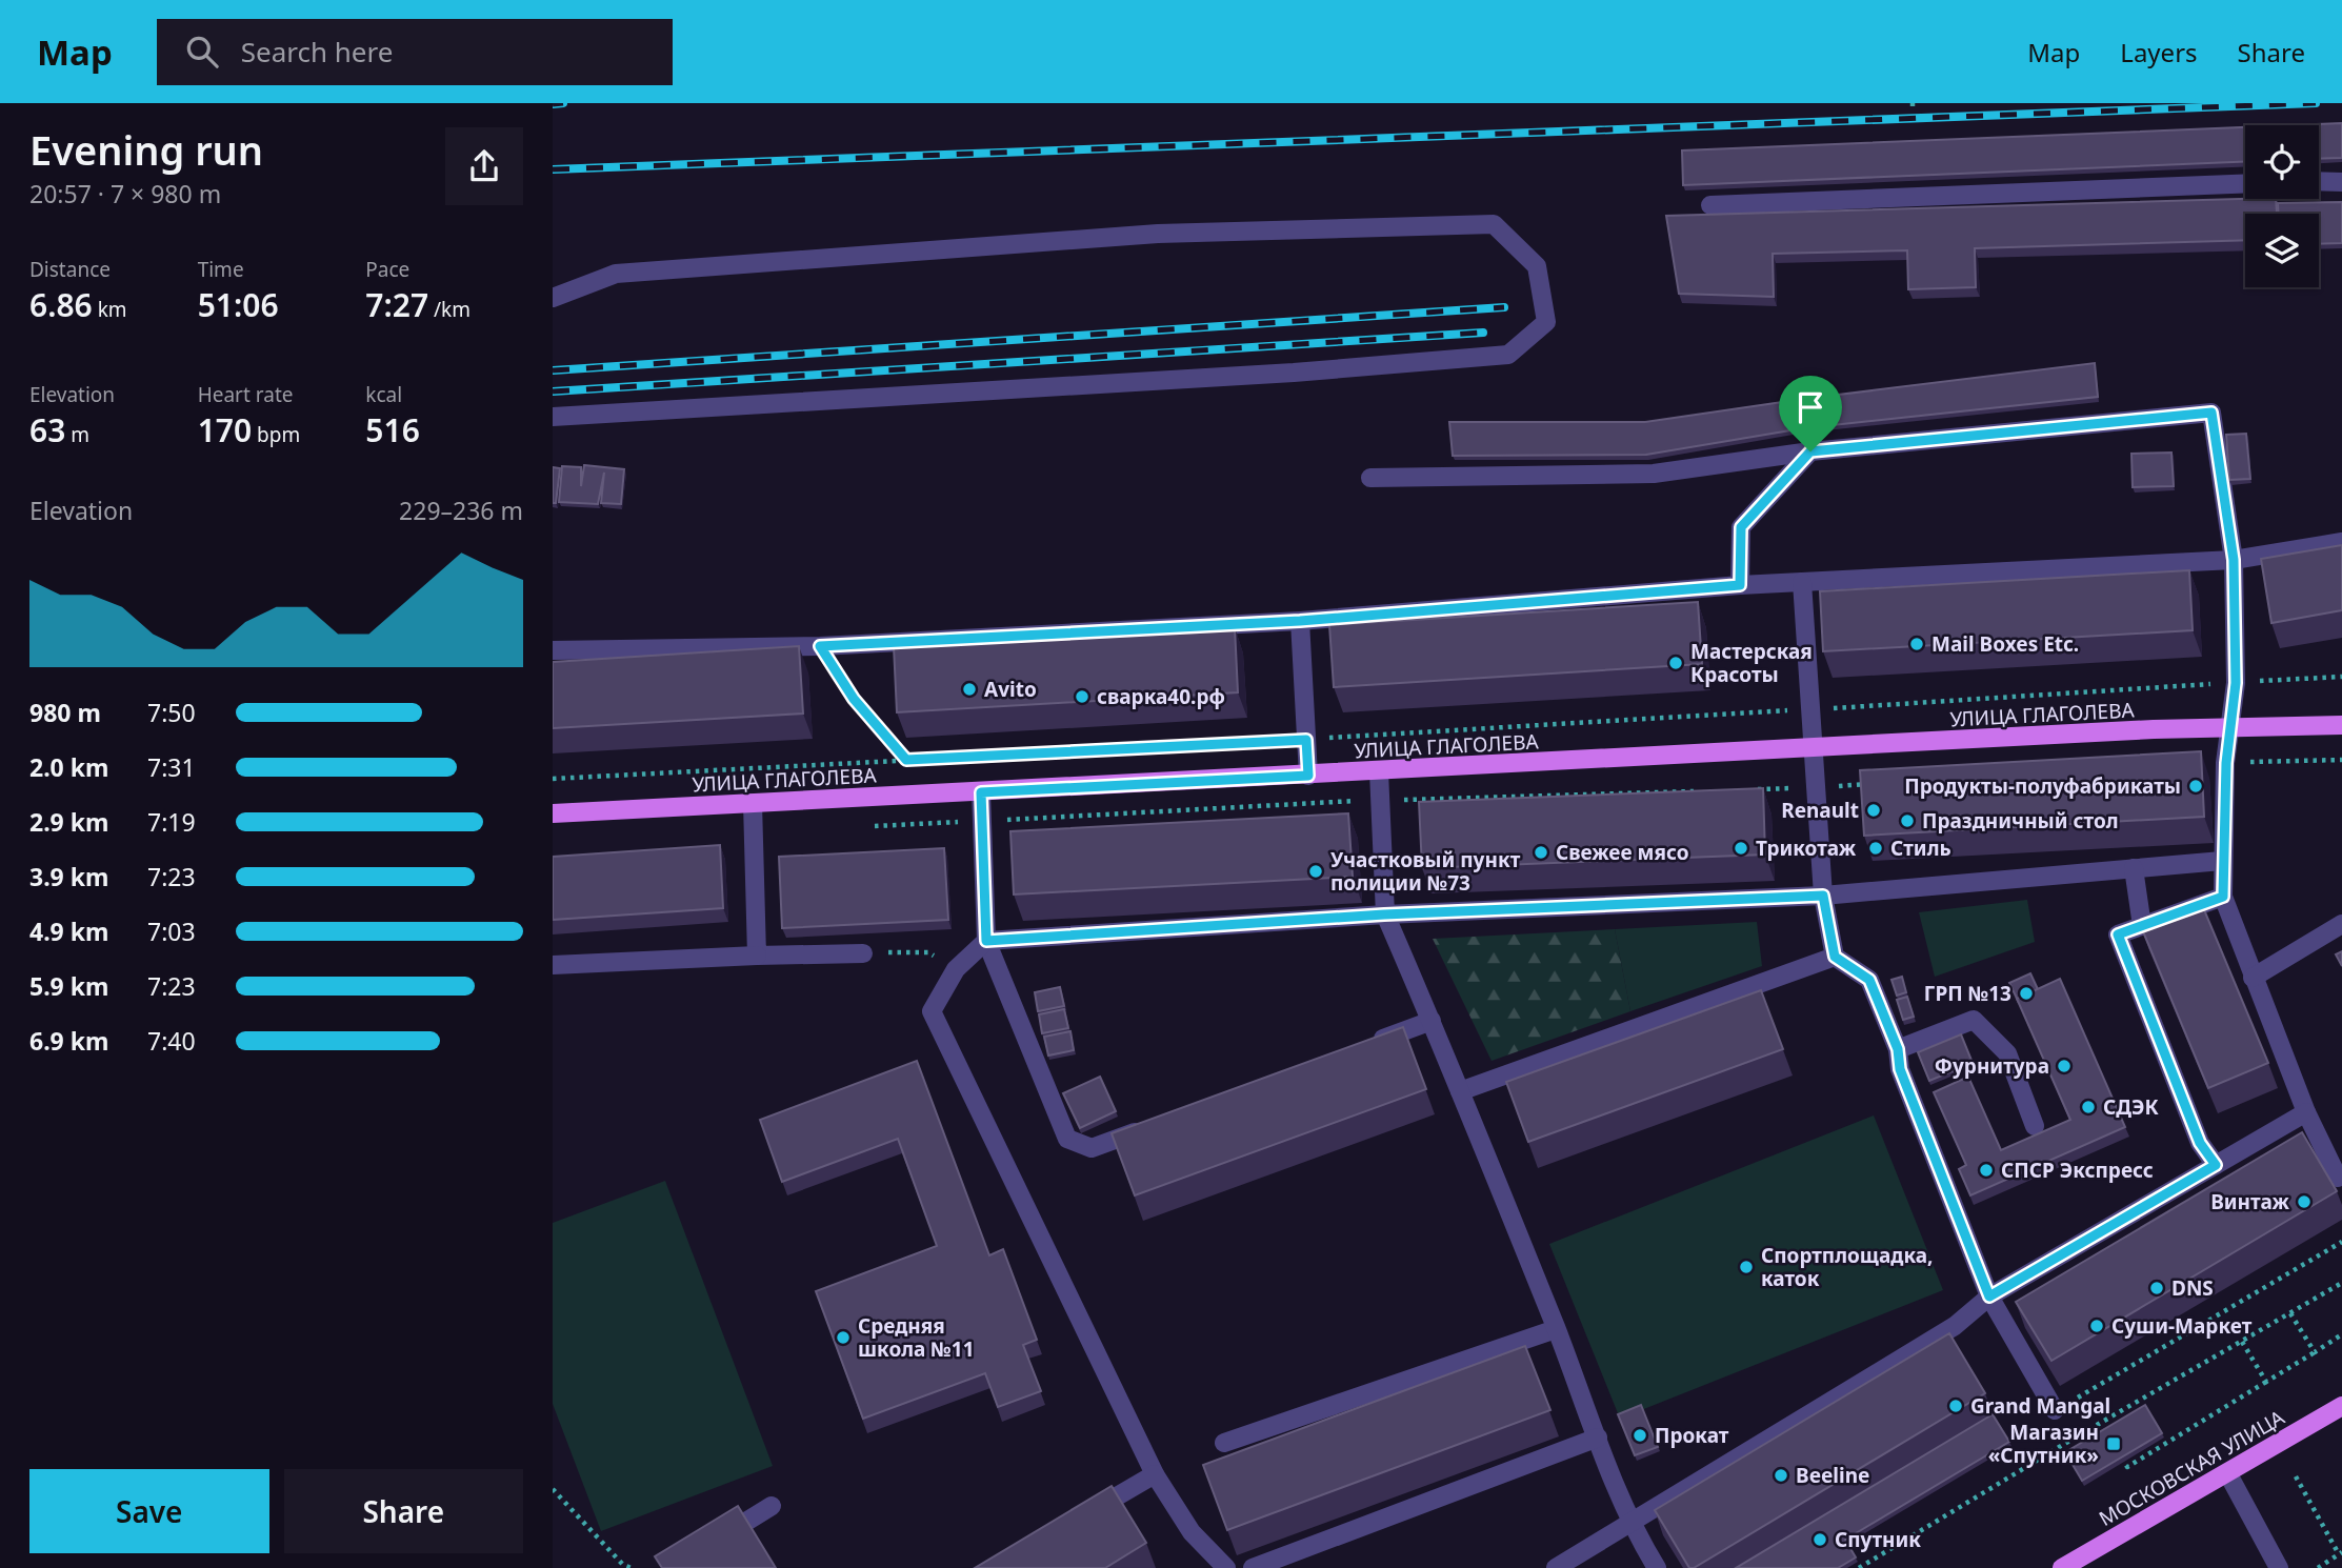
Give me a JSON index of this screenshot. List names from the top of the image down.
{
  "streets": {
    "main road": ["УЛИЦА ГЛАГОЛЕВА", "МОСКОВСКАЯ УЛИЦА"]
  },
  "places": {
    "other": [
      "Mail Boxes Etc.",
      "Мастерская Красоты",
      "Avito",
      "сварка40.рф",
      "Продукты-полуфабрикаты",
      "Renault",
      "Праздничный стол",
      "Трикотаж",
      "Стиль",
      "Свежее мясо",
      "Участковый пункт полиции №73",
      "ГРП №13",
      "Фурнитура",
      "СДЭК",
      "СПСР Экспресс",
      "Винтаж",
      "Спортплощадка, каток",
      "DNS",
      "Суши-Маркет",
      "Средняя школа №11",
      "Grand Mangal",
      "Прокат",
      "Beeline",
      "Спутник"
    ],
    "transit": ["Магазин «Спутник»"]
  },
  "page": {
    "header": "Map",
    "search": "Search here",
    "nav": ["Map", "Layers", "Share"],
    "heading": ["Evening run", "20:57 · 7 × 980 m"],
    "stats": [
      ["Distance", "6.86 km"],
      ["Time", "51:06"],
      ["Pace", "7:27 /km"],
      ["Elevation", "63 m"],
      ["Heart rate", "170 bpm"],
      ["kcal", "516"]
    ],
    "chart": ["Elevation", "229–236 m"],
    "list": [
      {
        "name": "980 m",
        "note": "7:50"
      },
      {
        "name": "2.0 km",
        "note": "7:31"
      },
      {
        "name": "2.9 km",
        "note": "7:19"
      },
      {
        "name": "3.9 km",
        "note": "7:23"
      },
      {
        "name": "4.9 km",
        "note": "7:03"
      },
      {
        "name": "5.9 km",
        "note": "7:23"
      },
      {
        "name": "6.9 km",
        "note": "7:40"
      }
    ],
    "buttons": ["Save", "Share"]
  }
}
